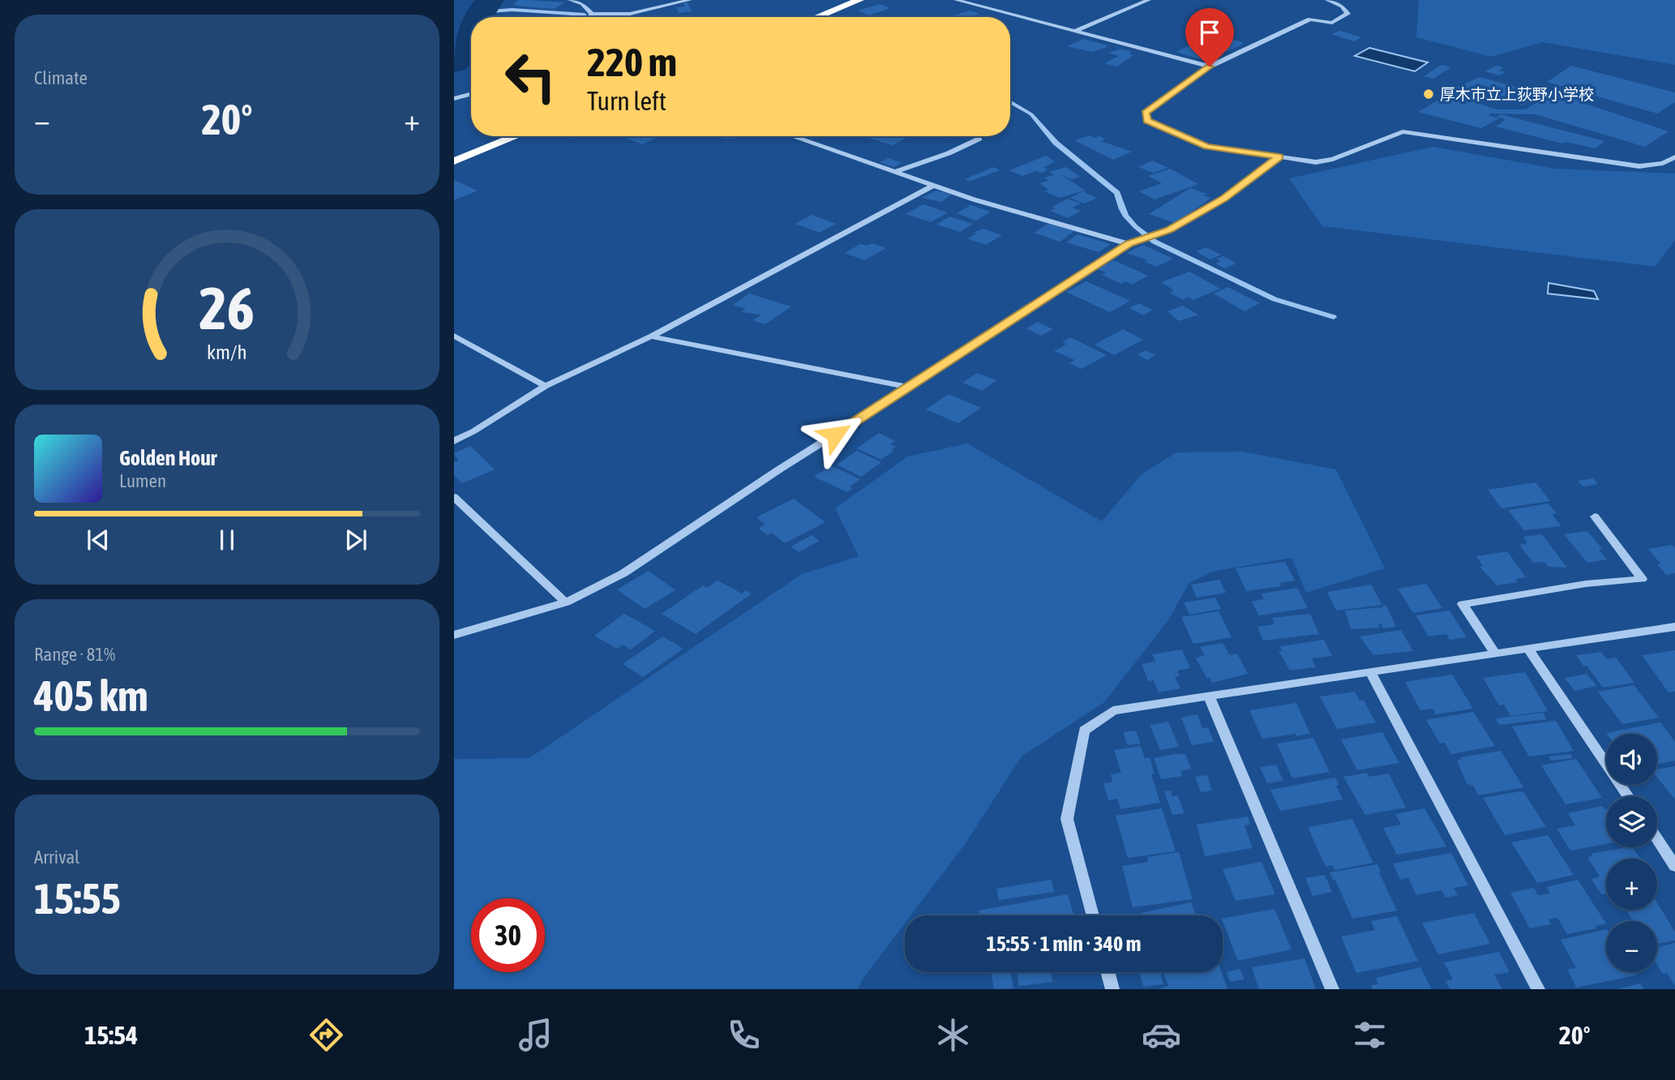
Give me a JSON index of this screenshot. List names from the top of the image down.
{
  "places": ["厚木市立上荻野小学校"],
  "page": {
    "tile": [
      "Climate",
      ["Range · 81%", "405 km"],
      ["Arrival", "15:55"]
    ],
    "turn": ["220 m", "Turn left"],
    "heat": ["−", "20°", "+"],
    "song": ["Golden Hour", "Lumen"],
    "map_buttons": ["+", "−"],
    "limit": "30",
    "trip": "15:55 · 1 min · 340 m",
    "tabs": ["15:54", "20°"],
    "gauge": ["26", "km/h"]
  }
}
